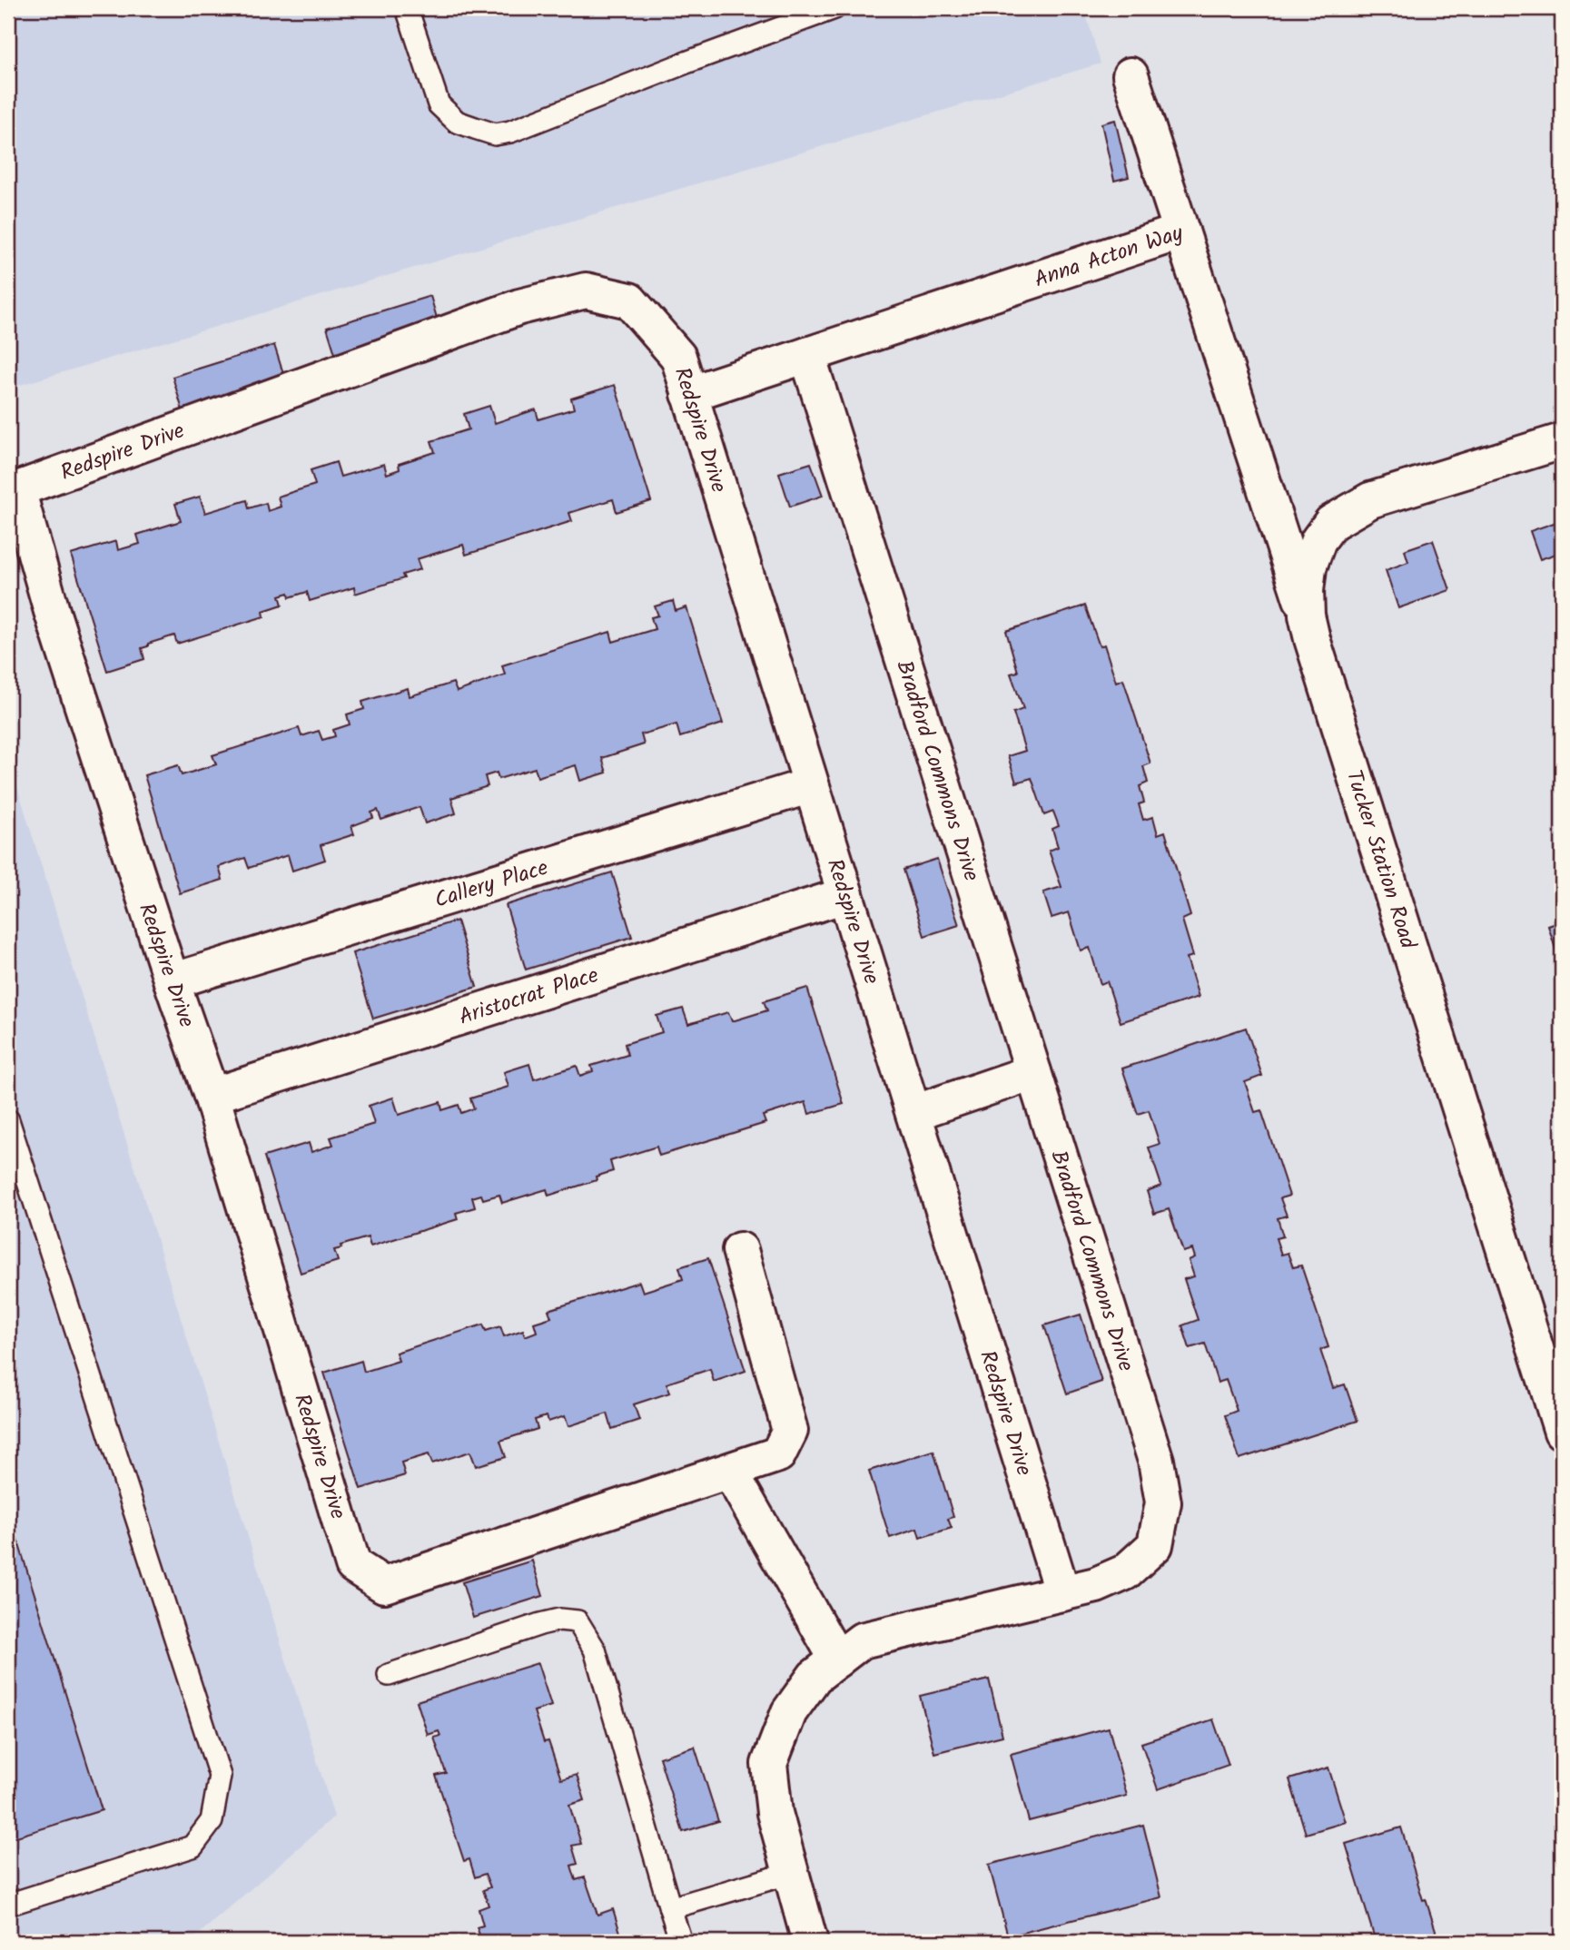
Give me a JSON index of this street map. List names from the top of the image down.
{
  "streets": {
    "street": [
      "Anna Acton Way",
      "Redspire Drive",
      "Bradford Commons Drive",
      "Tucker Station Road",
      "Callery Place",
      "Aristocrat Place"
    ]
  },
  "crossings": [
    ["Anna Acton Way", "Redspire Drive"],
    ["Anna Acton Way", "Bradford Commons Drive"],
    ["Anna Acton Way", "Tucker Station Road"],
    ["Redspire Drive", "Bradford Commons Drive"],
    ["Redspire Drive", "Callery Place"],
    ["Redspire Drive", "Aristocrat Place"]
  ]
}
